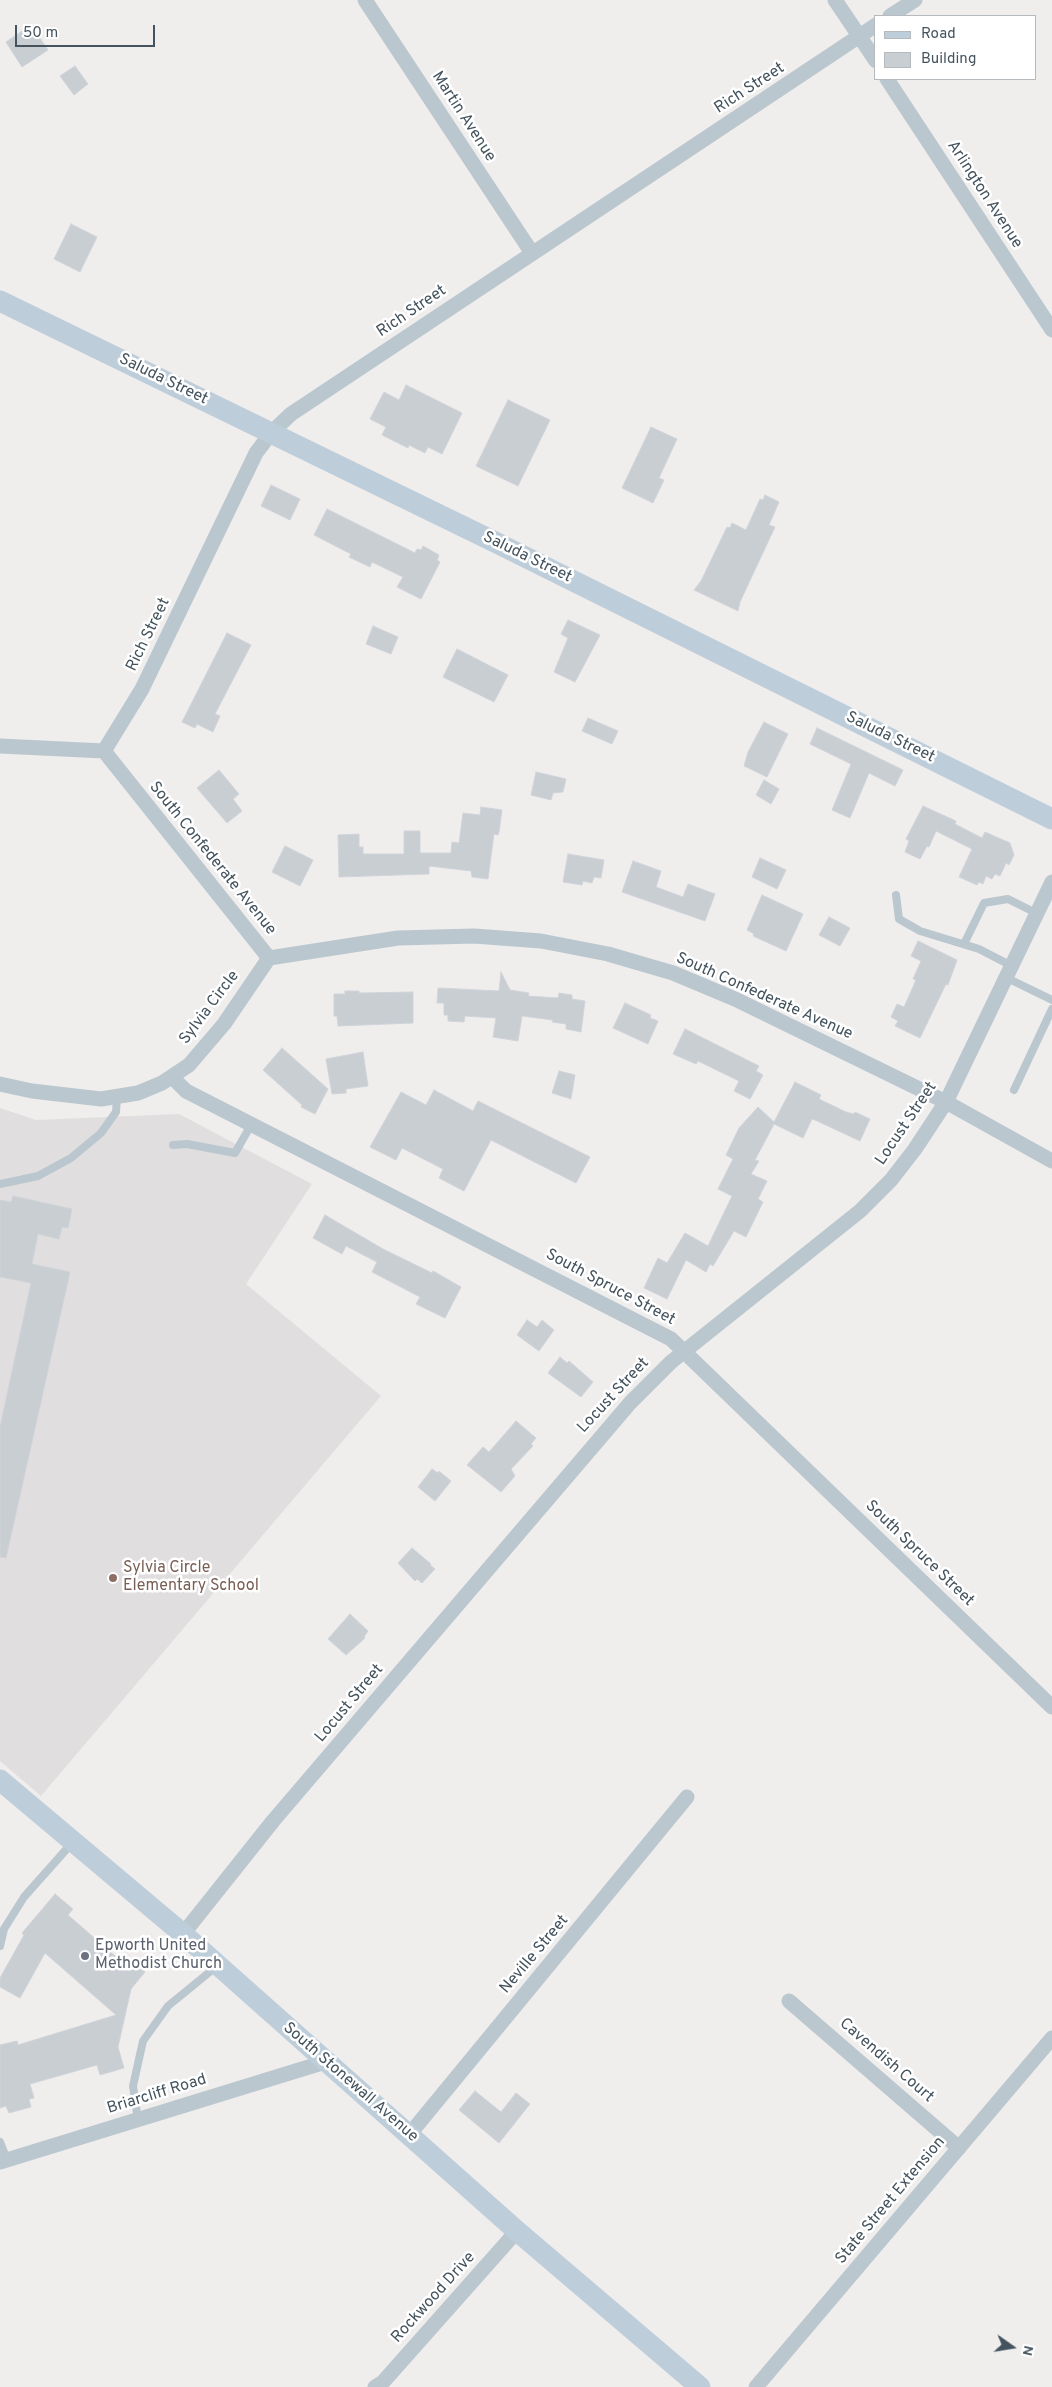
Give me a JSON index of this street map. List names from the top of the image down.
{
  "streets": {
    "main road": ["Saluda Street", "South Stonewall Avenue"],
    "street": [
      "Rich Street",
      "Martin Avenue",
      "Arlington Avenue",
      "South Confederate Avenue",
      "Sylvia Circle",
      "Locust Street",
      "South Spruce Street",
      "Neville Street",
      "Cavendish Court",
      "Briarcliff Road",
      "State Street Extension",
      "Rockwood Drive"
    ]
  },
  "crossings": [
    ["Rich Street", "Martin Avenue"],
    ["Rich Street", "Saluda Street"],
    ["Rich Street", "South Confederate Avenue"],
    ["South Confederate Avenue", "Sylvia Circle"],
    ["South Confederate Avenue", "Locust Street"],
    ["Sylvia Circle", "South Spruce Street"],
    ["Locust Street", "South Spruce Street"],
    ["Locust Street", "South Stonewall Avenue"],
    ["Neville Street", "South Stonewall Avenue"],
    ["Cavendish Court", "State Street Extension"],
    ["South Stonewall Avenue", "Briarcliff Road"],
    ["South Stonewall Avenue", "Rockwood Drive"]
  ],
  "places": ["Sylvia Circle Elementary School", "Epworth United Methodist Church"],
  "legend": ["Road", "Building"],
  "scale_bar": "50 m",
  "north": "right"
}
